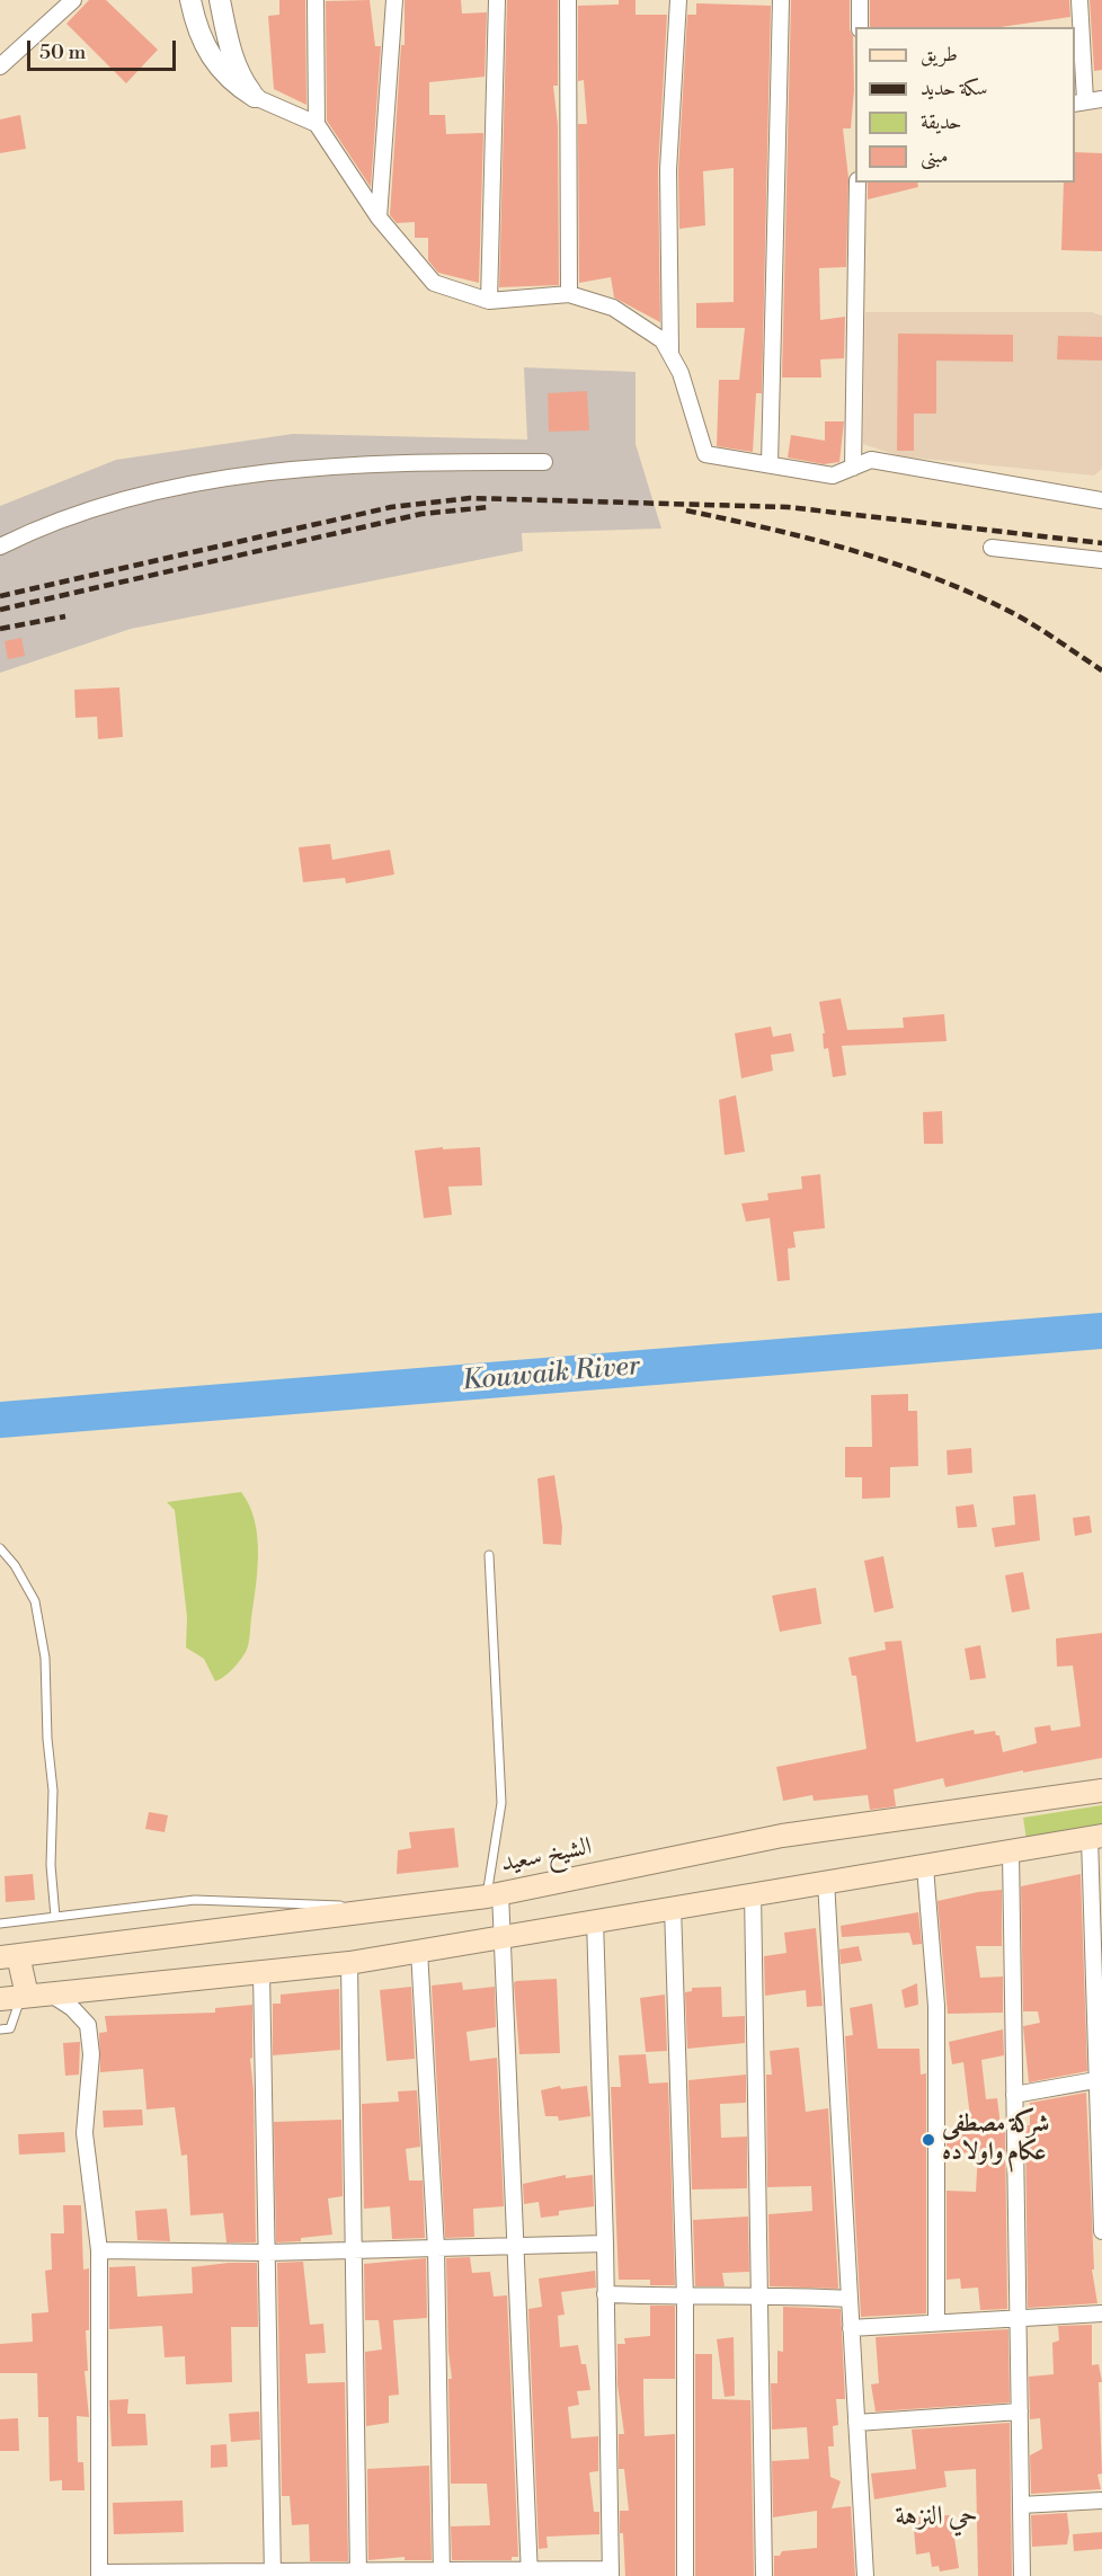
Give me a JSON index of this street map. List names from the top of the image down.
{
  "streets": {
    "main road": ["الشيخ سعيد"]
  },
  "districts": ["حي النزهة"],
  "water": ["Kouwaik River"],
  "places": ["شركة مصطفى عكام واولاده"],
  "legend": [
    "طريق",
    "سكة حديد",
    "حديقة",
    "مبنى"
  ],
  "scale_bar": "50 m"
}
